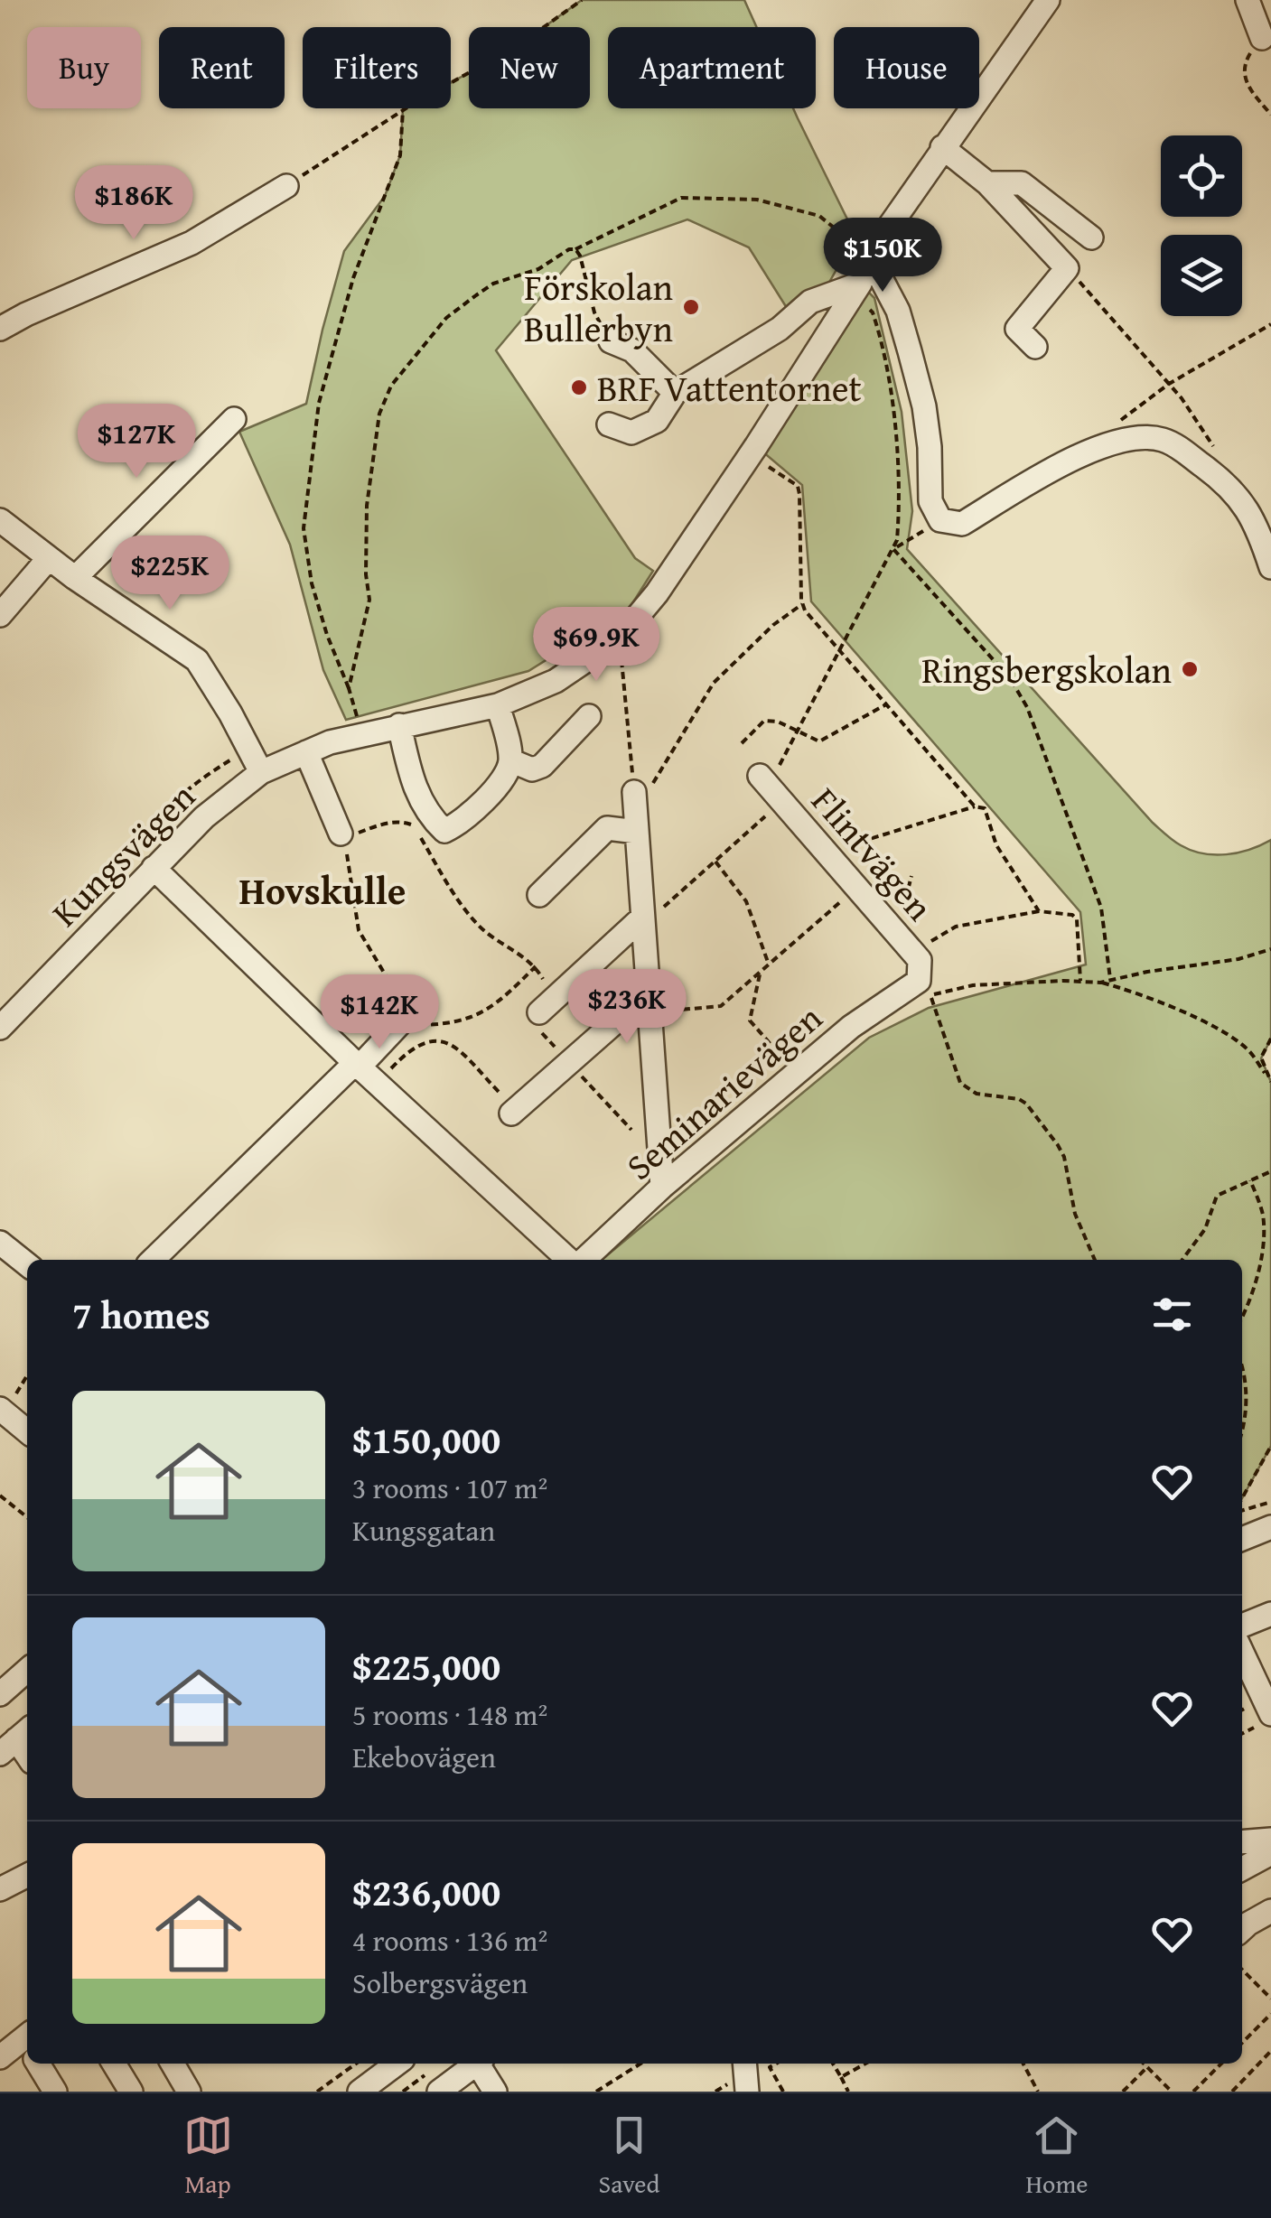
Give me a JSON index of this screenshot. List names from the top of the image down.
{
  "streets": {
    "street": ["Flintvägen", "Kungsvägen", "Seminarievägen"]
  },
  "crossings": [
    ["Flintvägen", "Seminarievägen"]
  ],
  "districts": ["Hovskulle"],
  "places": ["Förskolan Bullerbyn", "BRF Vattentornet", "Ringsbergskolan"],
  "page": {
    "chip": [
      "Buy",
      "Rent",
      "Filters",
      "New",
      "Apartment",
      "House"
    ],
    "price": [
      "$186K",
      "$150K",
      "$127K",
      "$225K",
      "$69.9K",
      "$236K",
      "$142K"
    ],
    "heading": "7 homes",
    "list": [
      {
        "name": "$150,000",
        "note": "3 rooms · 107 m² · Kungsgatan"
      },
      {
        "name": "$225,000",
        "note": "5 rooms · 148 m² · Ekebovägen"
      },
      {
        "name": "$236,000",
        "note": "4 rooms · 136 m² · Solbergsvägen"
      }
    ],
    "tabs": ["Map", "Saved", "Home"]
  }
}
